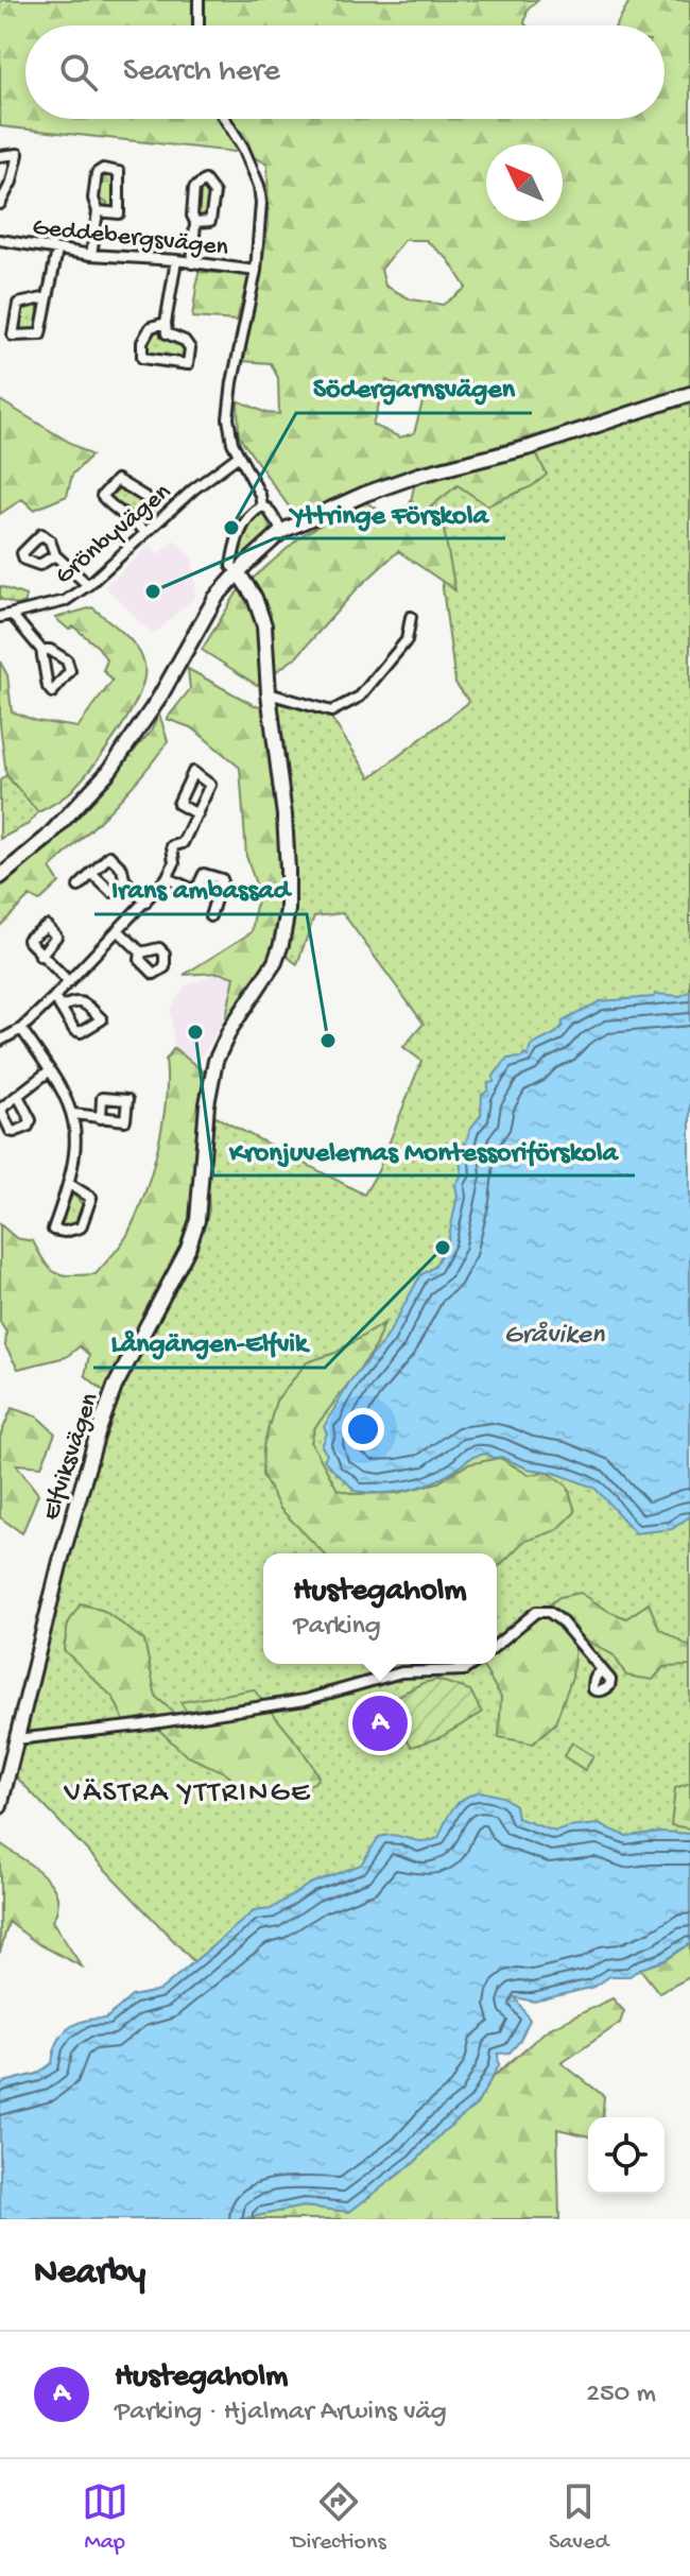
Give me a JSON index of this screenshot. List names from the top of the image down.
{
  "streets": {
    "street": ["Geddebergsvägen", "Grönbyvägen", "Elfviksvägen"]
  },
  "districts": ["VÄSTRA YTTRINGE"],
  "water": ["Gråviken"],
  "places": [
    "Södergarnsvägen",
    "Yttringe Förskola",
    "Kronjuvelernas Montessoriförskola",
    "Irans ambassad",
    "Långängen-Elfvik"
  ],
  "north": "top left",
  "page": {
    "search": "Search here",
    "popup": ["Hustegaholm", "Parking"],
    "pins": "A",
    "heading": "Nearby",
    "list": [
      {
        "mark": "A",
        "name": "Hustegaholm",
        "note": "Parking · Hjalmar Arwins väg",
        "value": "250 m"
      }
    ],
    "nav": ["Map", "Directions", "Saved"]
  }
}
